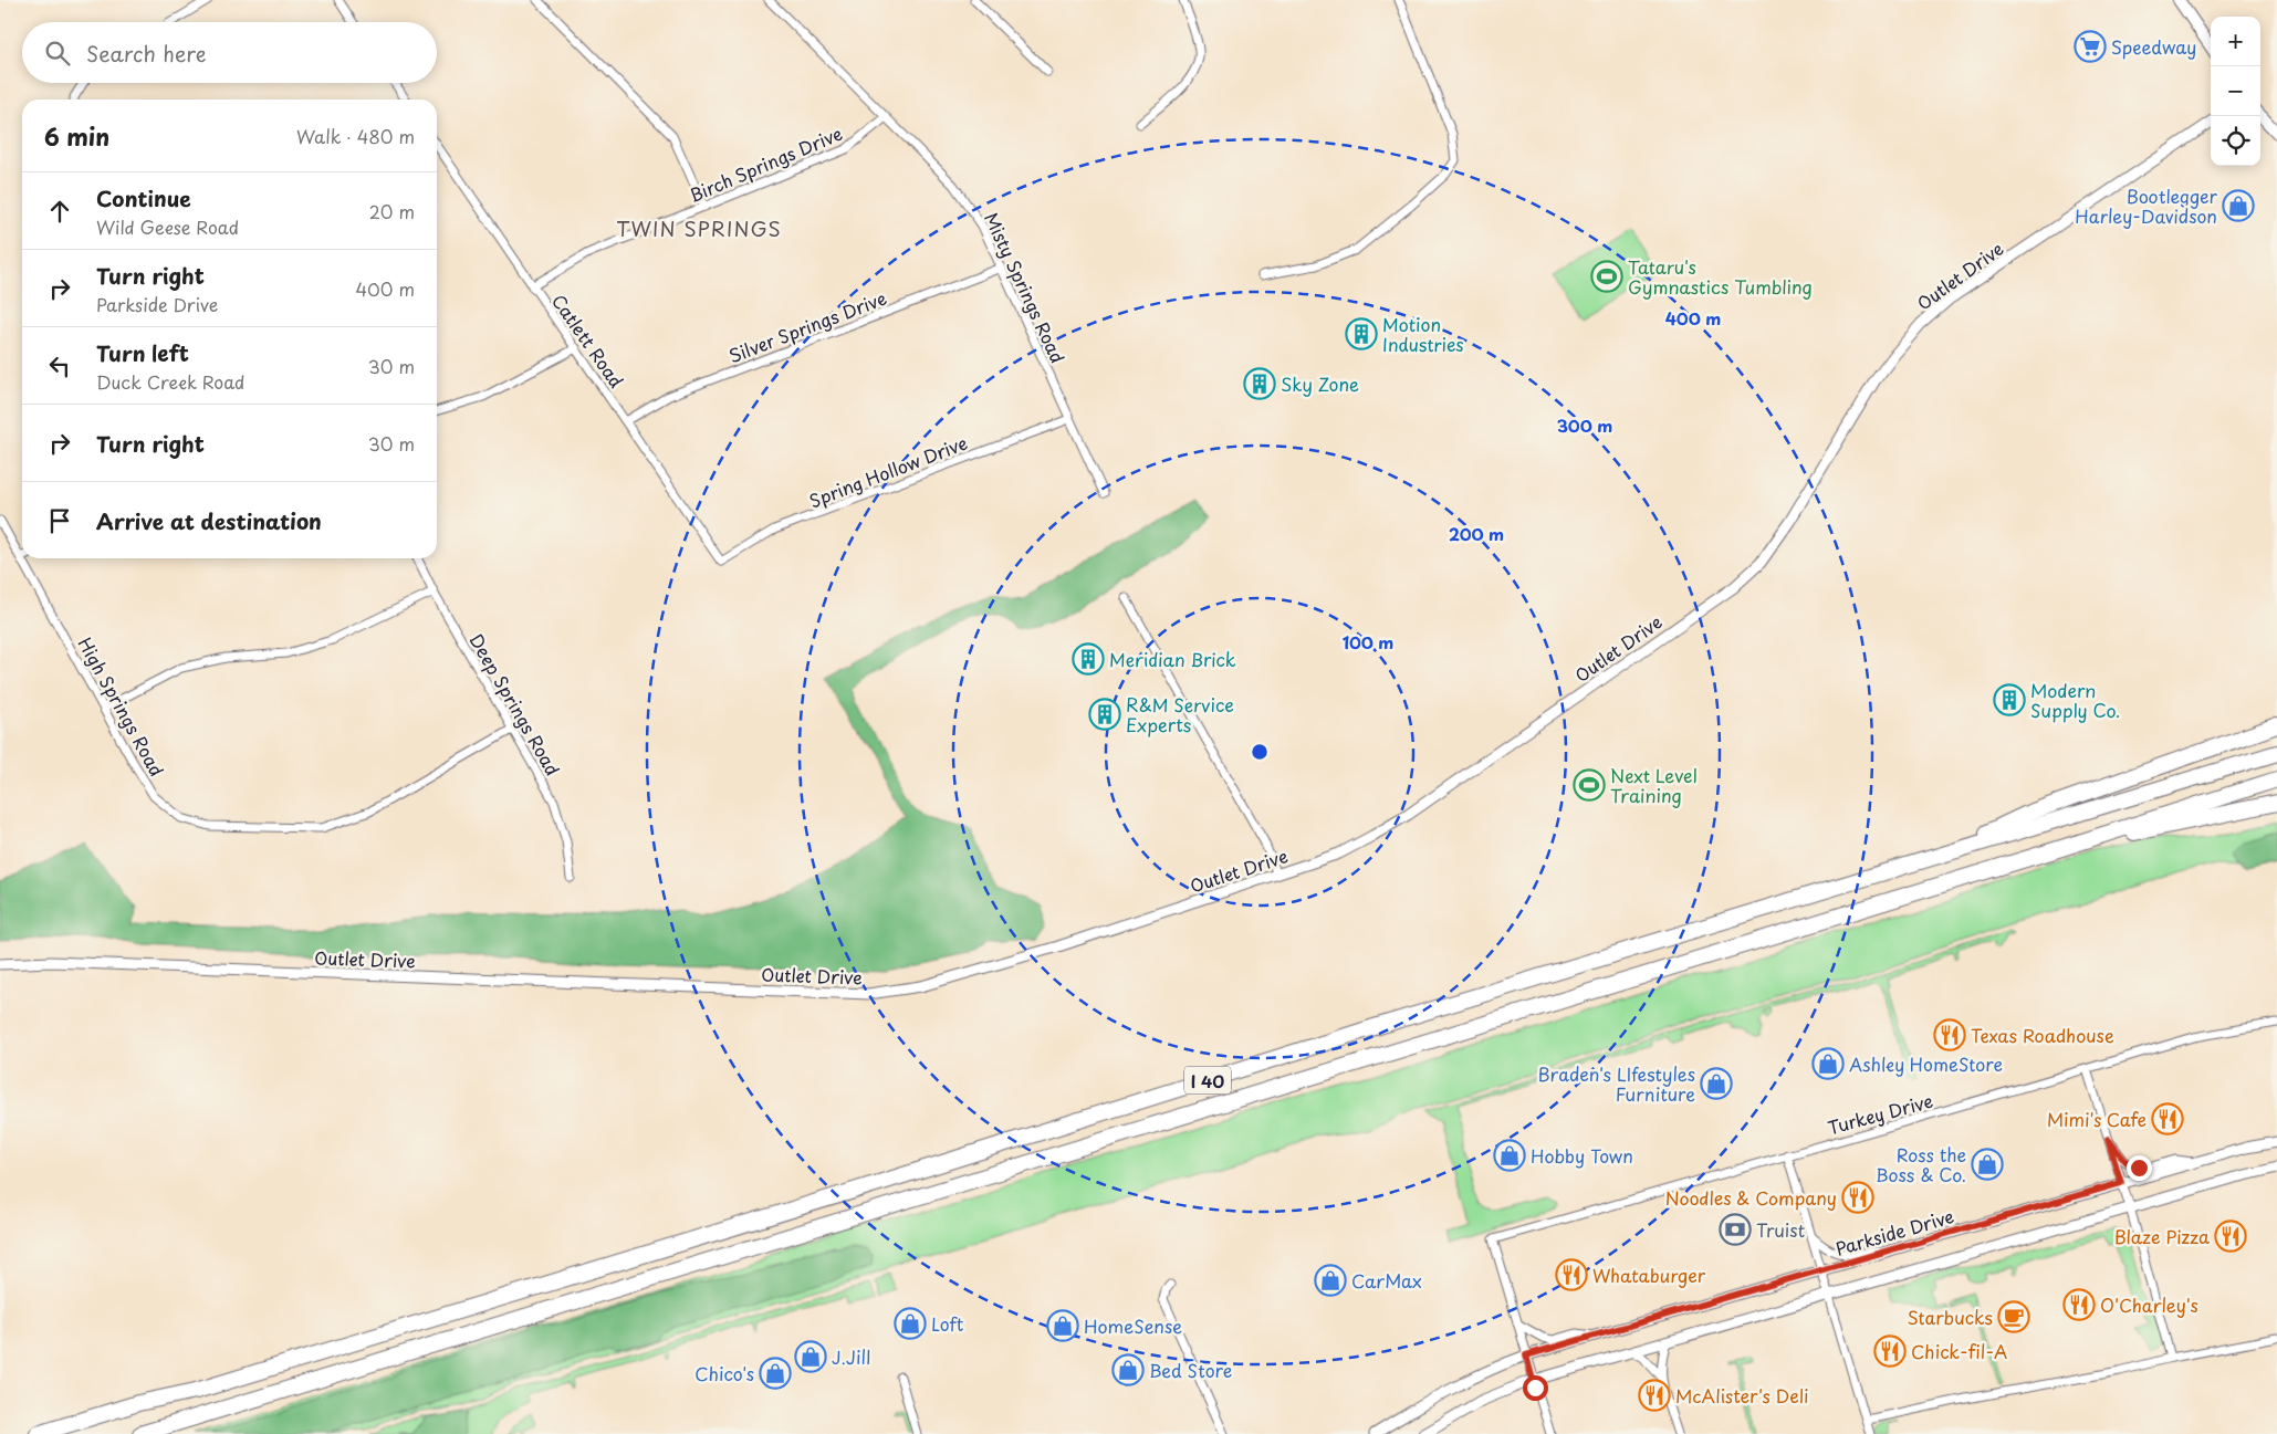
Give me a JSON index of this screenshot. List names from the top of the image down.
{
  "streets": {
    "highway": ["I 40"],
    "street": [
      "Birch Springs Drive",
      "Outlet Drive",
      "Misty Springs Road",
      "Silver Springs Drive",
      "Catlett Road",
      "Spring Hollow Drive",
      "Deep Springs Road",
      "High Springs Road",
      "Turkey Drive",
      "Parkside Drive"
    ]
  },
  "crossings": [
    ["Birch Springs Drive", "Misty Springs Road"],
    ["Birch Springs Drive", "Catlett Road"],
    ["Misty Springs Road", "Silver Springs Drive"],
    ["Misty Springs Road", "Spring Hollow Drive"],
    ["Silver Springs Drive", "Catlett Road"],
    ["Catlett Road", "Spring Hollow Drive"],
    ["Deep Springs Road", "High Springs Road"]
  ],
  "districts": ["TWIN SPRINGS"],
  "places": {
    "supermarket": ["Speedway"],
    "shop": [
      "Bootlegger Harley-Davidson",
      "Ashley HomeStore",
      "Braden's LIfestyles Furniture",
      "Hobby Town",
      "Ross the Boss & Co.",
      "CarMax",
      "Loft",
      "HomeSense",
      "J.Jill",
      "Bed Store",
      "Chico's"
    ],
    "sports": ["Tataru's Gymnastics Tumbling", "Next Level Training"],
    "building": [
      "Motion Industries",
      "Sky Zone",
      "Meridian Brick",
      "Modern Supply Co.",
      "R&M Service Experts"
    ],
    "restaurant": [
      "Texas Roadhouse",
      "Mimi's Cafe",
      "Noodles & Company",
      "Blaze Pizza",
      "Whataburger",
      "O'Charley's",
      "Chick-fil-A",
      "McAlister's Deli"
    ],
    "bank": ["Truist"],
    "cafe": ["Starbucks"]
  },
  "page": {
    "map_buttons": ["+", "−"],
    "search": "Search here",
    "heading": ["6 min", "Walk · 480 m"],
    "list": [
      ["Continue", "Wild Geese Road", "20 m"],
      ["Turn right", "Parkside Drive", "400 m"],
      ["Turn left", "Duck Creek Road", "30 m"],
      ["Turn right", "30 m"],
      "Arrive at destination"
    ]
  },
  "rings": [
    "400 m",
    "300 m",
    "200 m",
    "100 m"
  ]
}
